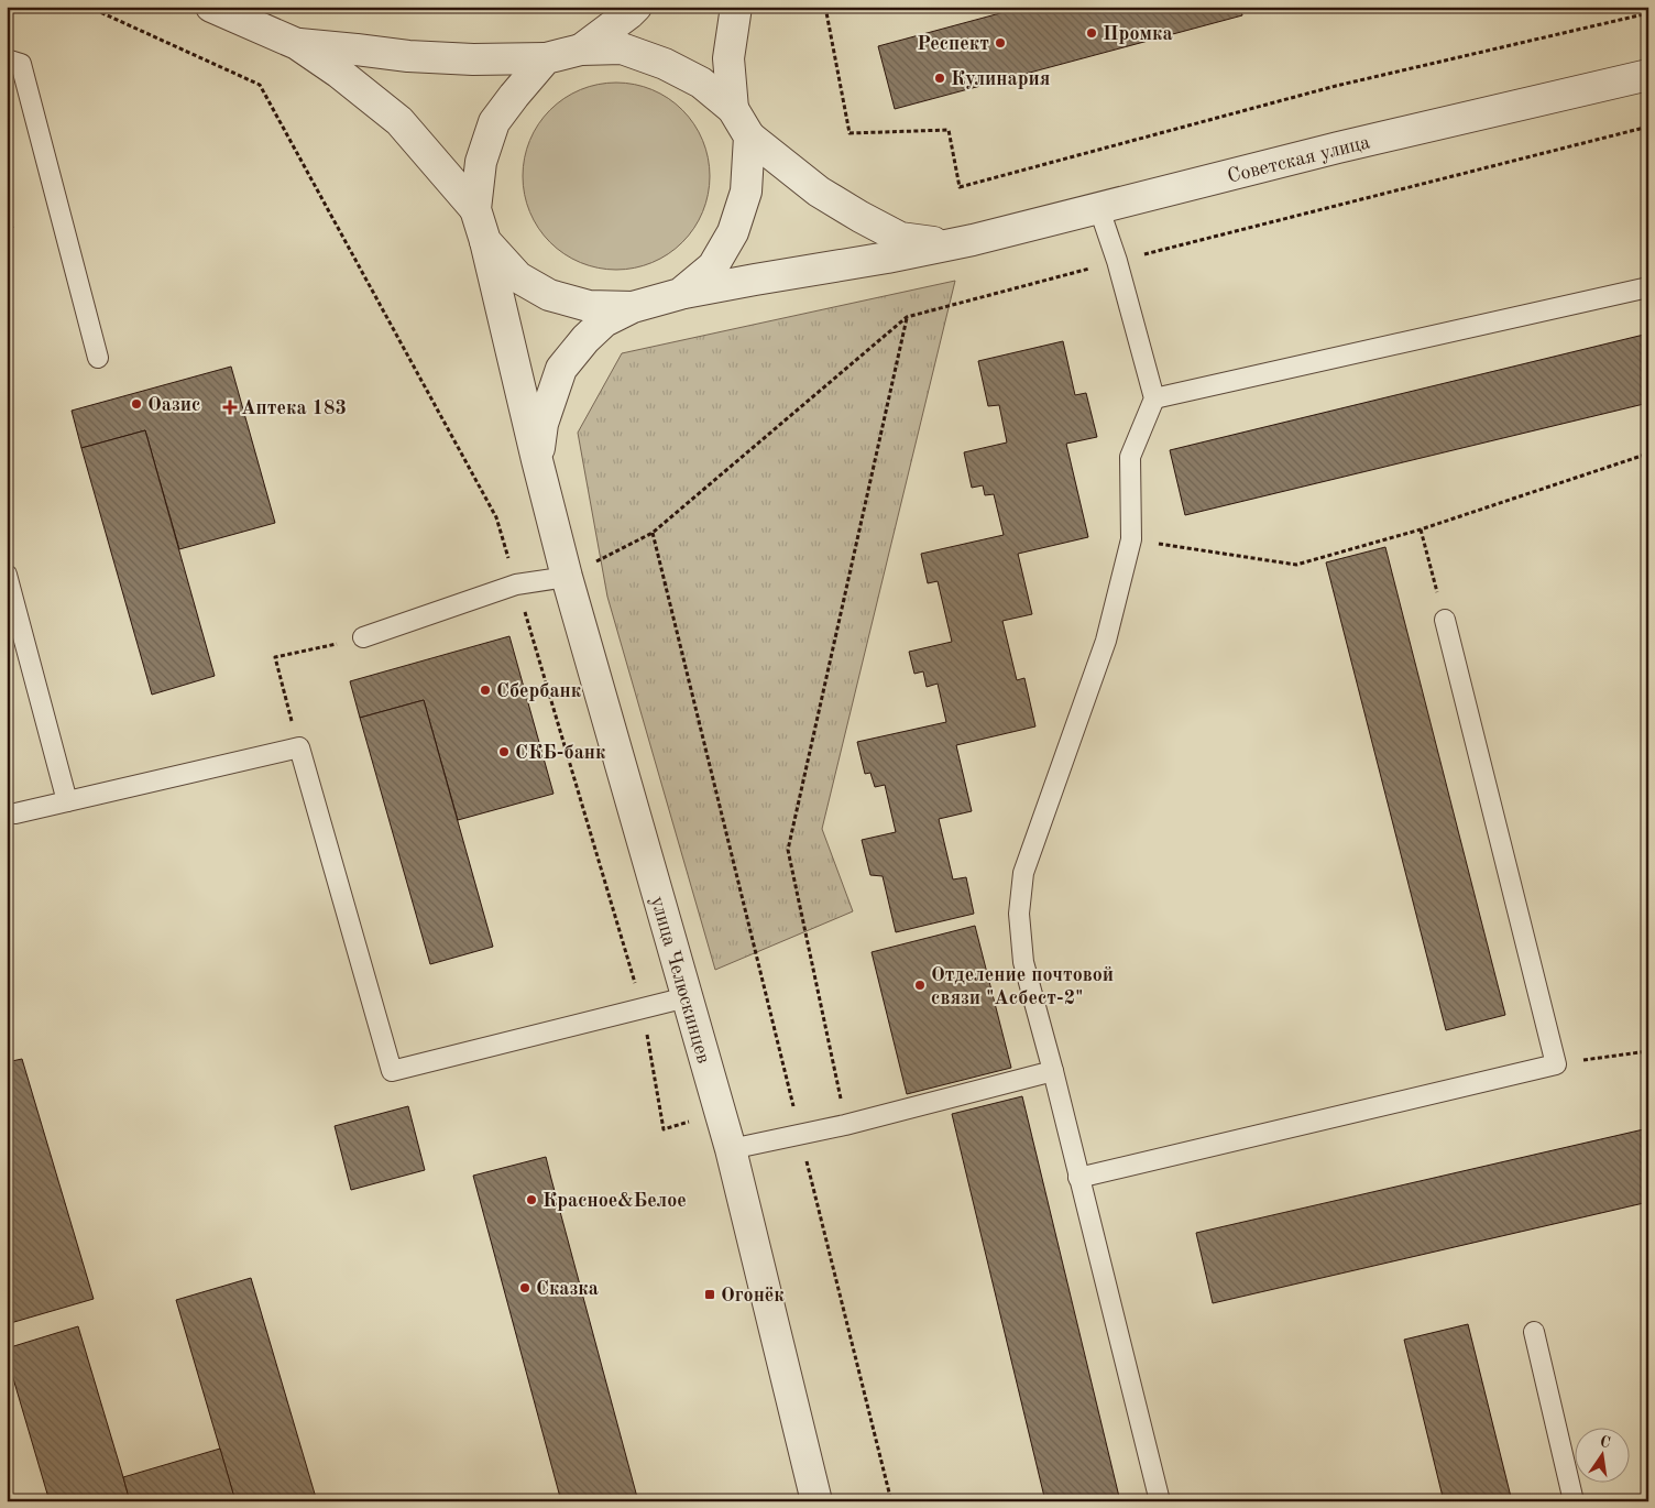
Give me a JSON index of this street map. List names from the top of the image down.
{
  "streets": {
    "street": ["Советская улица", "улица Челюскинцев"]
  },
  "places": {
    "other": [
      "Промка",
      "Респект",
      "Кулинария",
      "Оазис",
      "Сбербанк",
      "СКБ-банк",
      "Отделение почтовой связи \"Асбест-2\"",
      "Красное&Белое",
      "Сказка"
    ],
    "health": ["Аптека 183"],
    "transit": ["Огонёк"]
  },
  "north": "top"
}
